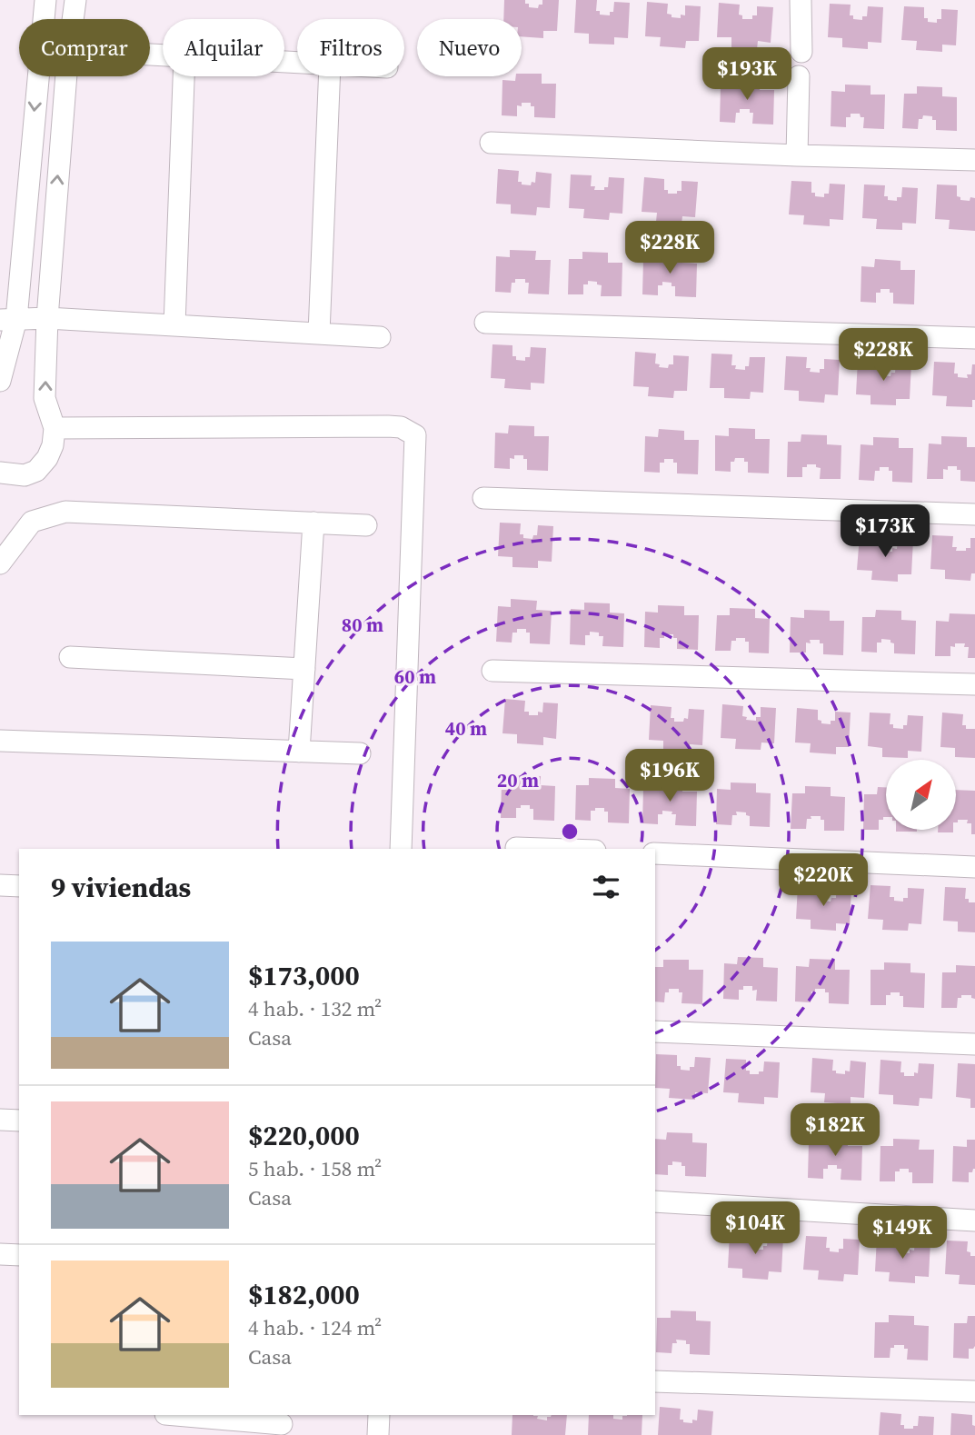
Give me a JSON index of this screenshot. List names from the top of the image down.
{
  "north": "top right",
  "page": {
    "chip": [
      "Comprar",
      "Alquilar",
      "Filtros",
      "Nuevo"
    ],
    "price": [
      "$193K",
      "$228K",
      "$228K",
      "$173K",
      "$196K",
      "$220K",
      "$182K",
      "$104K",
      "$149K"
    ],
    "heading": "9 viviendas",
    "list": [
      {
        "name": "$173,000",
        "note": "4 hab. · 132 m² · Casa"
      },
      {
        "name": "$220,000",
        "note": "5 hab. · 158 m² · Casa"
      },
      {
        "name": "$182,000",
        "note": "4 hab. · 124 m² · Casa"
      }
    ]
  },
  "rings": [
    "80 m",
    "60 m",
    "40 m",
    "20 m"
  ]
}
